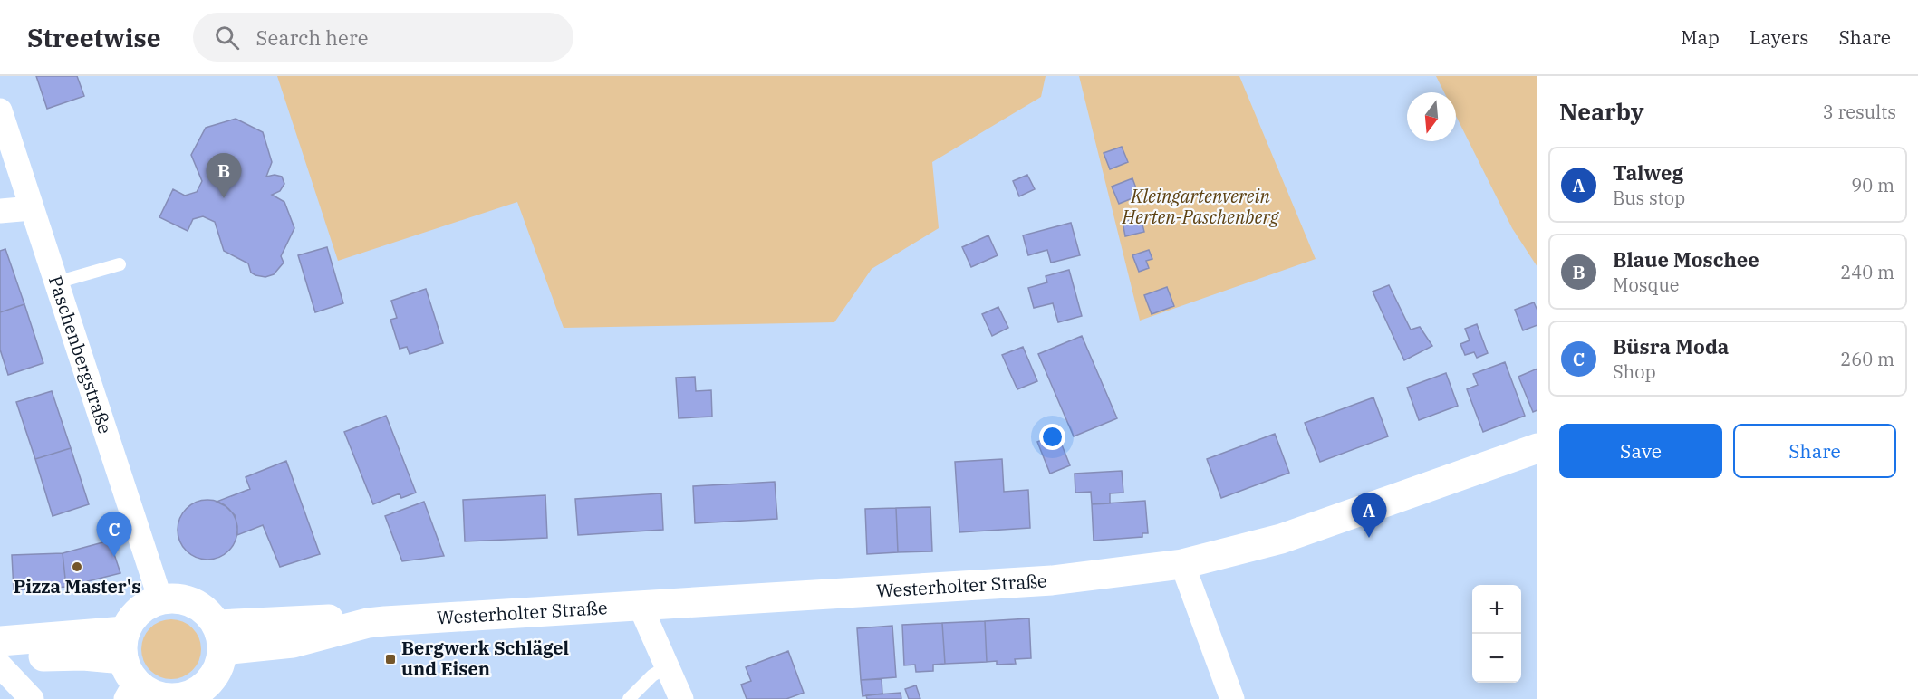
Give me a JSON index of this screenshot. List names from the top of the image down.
{
  "streets": {
    "main road": ["Westerholter Straße"],
    "street": ["Paschenbergstraße"]
  },
  "crossings": [
    ["Paschenbergstraße", "Westerholter Straße"]
  ],
  "parks": ["Kleingartenverein Herten-Paschenberg"],
  "places": {
    "other": ["Pizza Master's"],
    "transit": ["Bergwerk Schlägel und Eisen"]
  },
  "north": "bottom",
  "page": {
    "header": "Streetwise",
    "search": "Search here",
    "nav": ["Map", "Layers", "Share"],
    "heading": ["Nearby", "3 results"],
    "list": [
      {
        "mark": "A",
        "name": "Talweg",
        "note": "Bus stop",
        "value": "90 m"
      },
      {
        "mark": "B",
        "name": "Blaue Moschee",
        "note": "Mosque",
        "value": "240 m"
      },
      {
        "mark": "C",
        "name": "Büsra Moda",
        "note": "Shop",
        "value": "260 m"
      }
    ],
    "pins": ["B", "A", "C"],
    "buttons": ["Save", "Share"],
    "map_buttons": ["+", "−"]
  }
}
